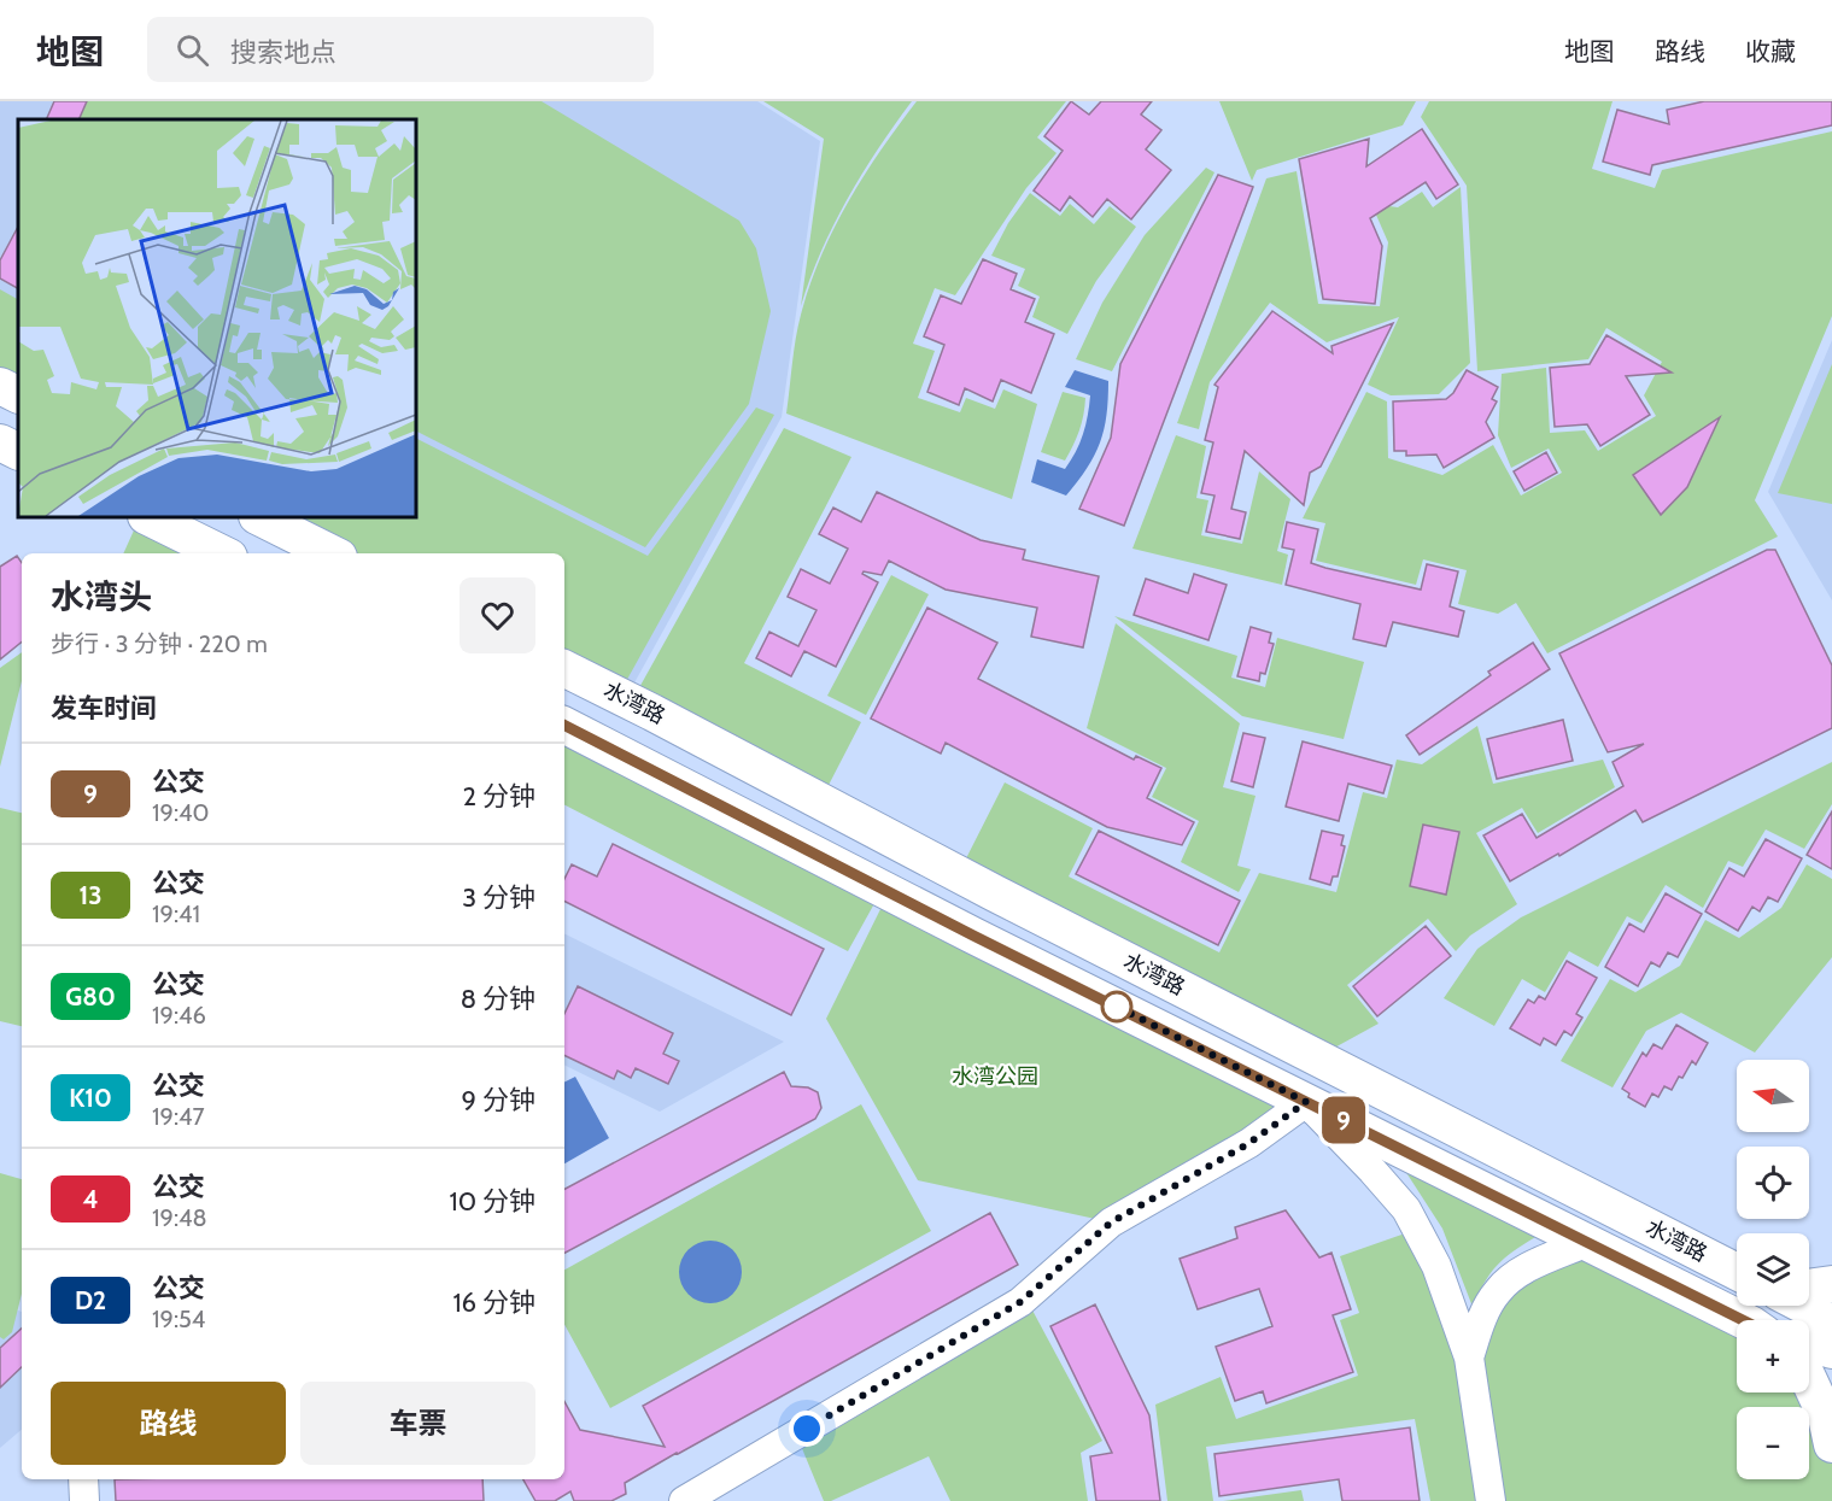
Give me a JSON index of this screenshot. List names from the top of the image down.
{
  "streets": {
    "main road": ["水湾路"]
  },
  "parks": ["水湾公园"],
  "lines": ["bus line 9"],
  "north": "left",
  "page": {
    "header": "地图",
    "search": "搜索地点",
    "nav": ["地图", "路线", "收藏"],
    "on_map": "9",
    "heading": [
      ["水湾头", "步行 · 3 分钟 · 220 m"],
      "发车时间"
    ],
    "list": [
      {
        "mark": "9",
        "name": "公交",
        "note": "19:40",
        "value": "2 分钟"
      },
      {
        "mark": "13",
        "name": "公交",
        "note": "19:41",
        "value": "3 分钟"
      },
      {
        "mark": "G80",
        "name": "公交",
        "note": "19:46",
        "value": "8 分钟"
      },
      {
        "mark": "K10",
        "name": "公交",
        "note": "19:47",
        "value": "9 分钟"
      },
      {
        "mark": "4",
        "name": "公交",
        "note": "19:48",
        "value": "10 分钟"
      },
      {
        "mark": "D2",
        "name": "公交",
        "note": "19:54",
        "value": "16 分钟"
      }
    ],
    "map_buttons": ["+", "−"],
    "buttons": ["路线", "车票"]
  }
}
